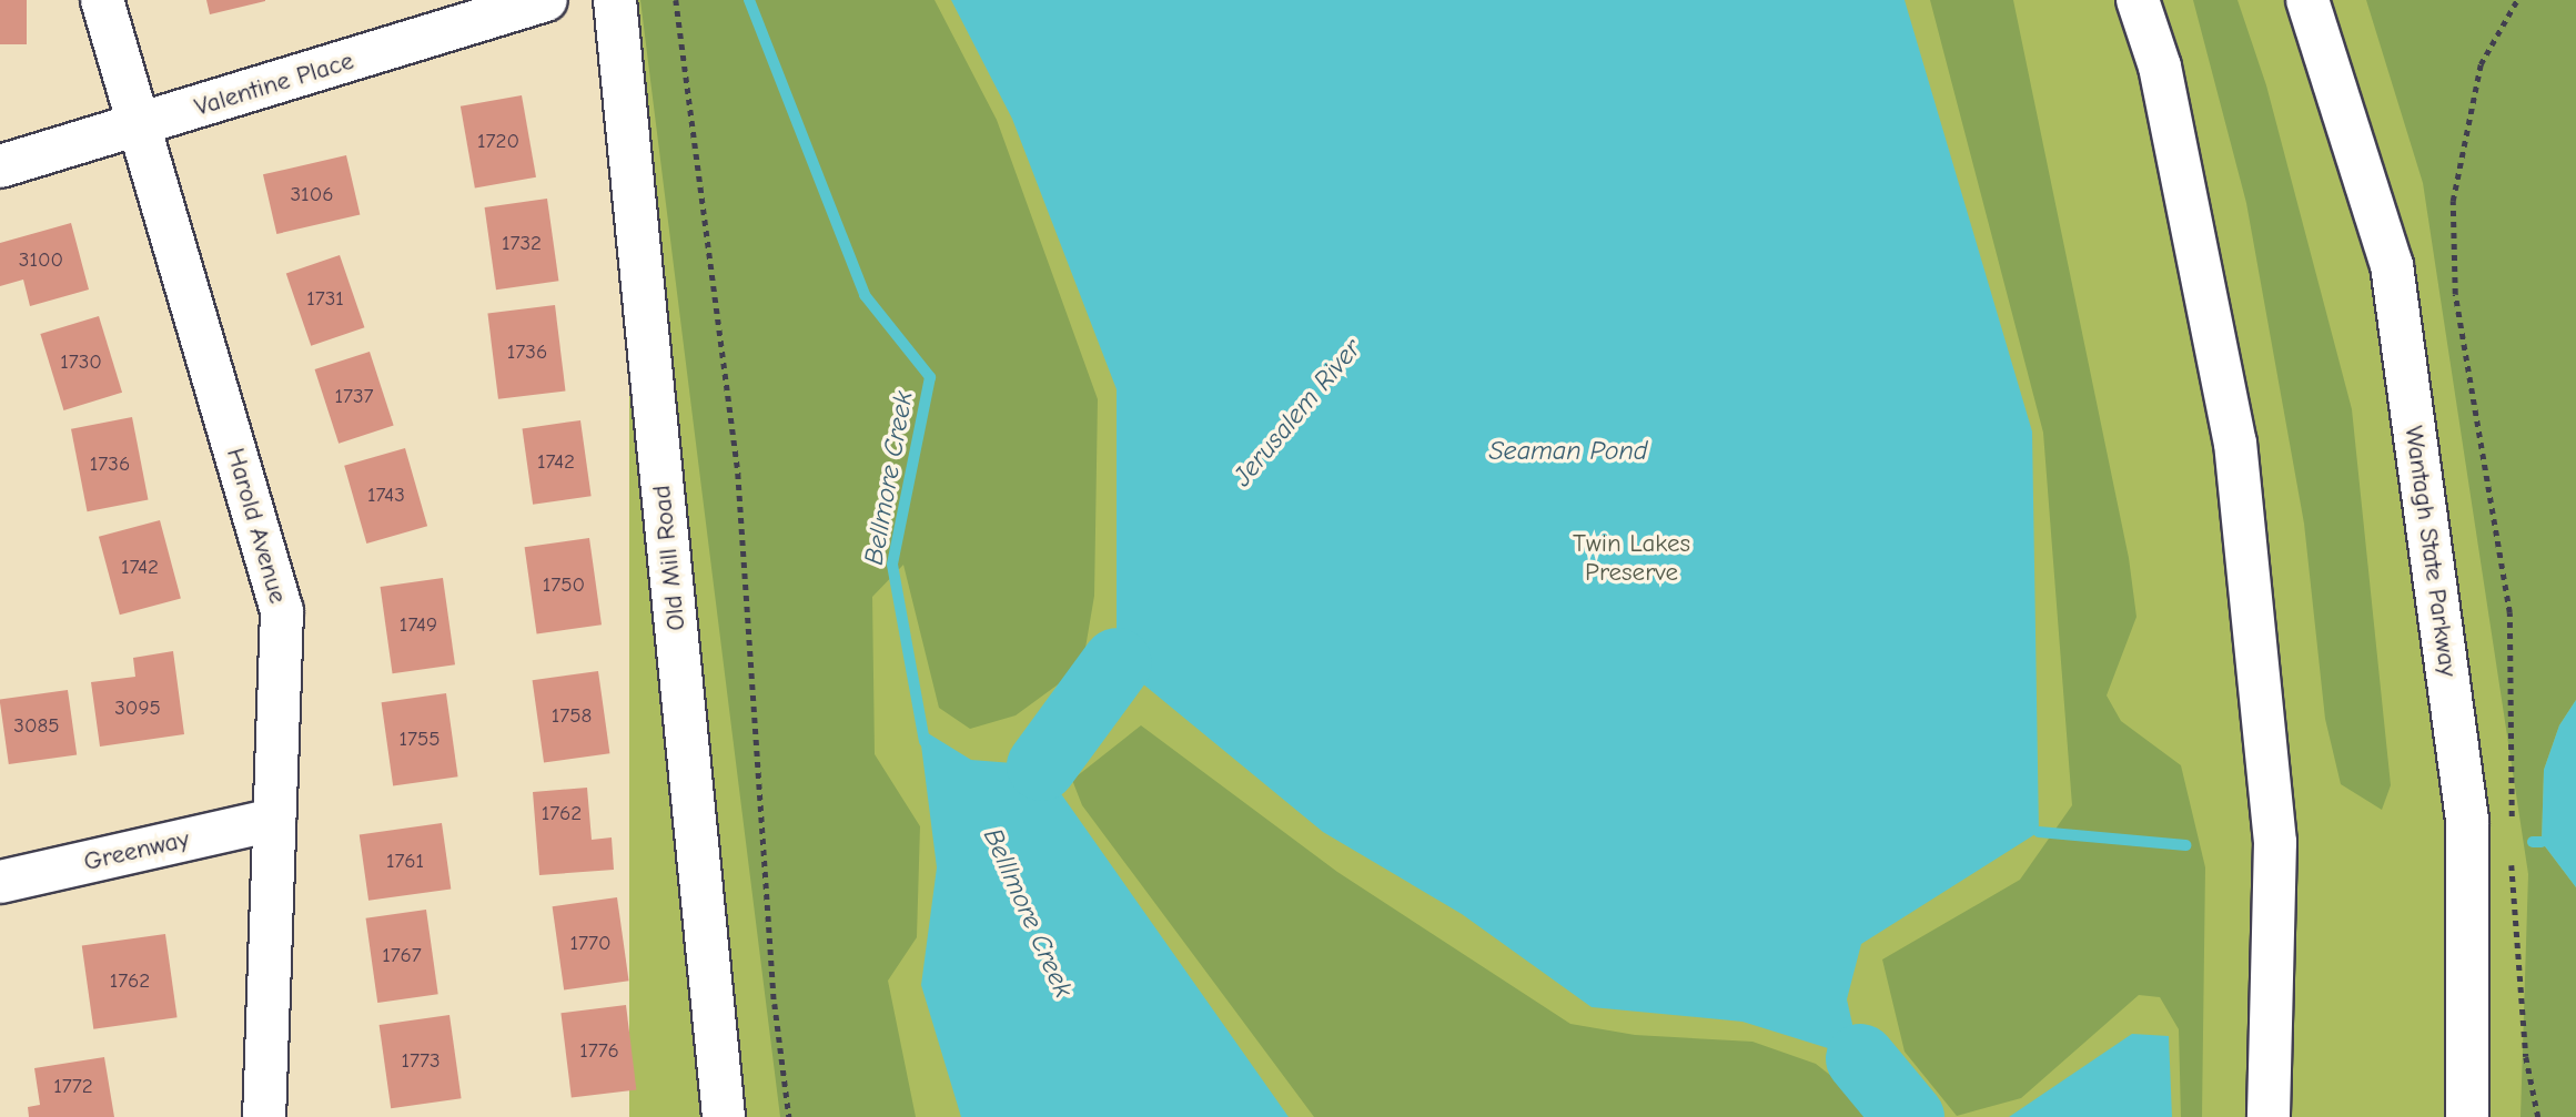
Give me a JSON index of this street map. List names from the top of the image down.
{
  "streets": {
    "main road": [
      "Valentine Place",
      "Harold Avenue",
      "Wantagh State Parkway",
      "Old Mill Road",
      "Greenway"
    ]
  },
  "crossings": [
    ["Valentine Place", "Harold Avenue"],
    ["Harold Avenue", "Greenway"]
  ],
  "water": [
    "Jerusalem River",
    "Seaman Pond",
    "Bellmore Creek",
    "Belllmore Creek"
  ],
  "parks": ["Twin Lakes Preserve"],
  "house_numbers": [
    "1720",
    "3106",
    "1732",
    "3100",
    "1731",
    "1736",
    "1730",
    "1737",
    "1742",
    "1736",
    "1743",
    "1742",
    "1750",
    "1749",
    "3095",
    "1758",
    "3085",
    "1755",
    "1762",
    "1761",
    "1770",
    "1767",
    "1762",
    "1776",
    "1773",
    "1772"
  ]
}
